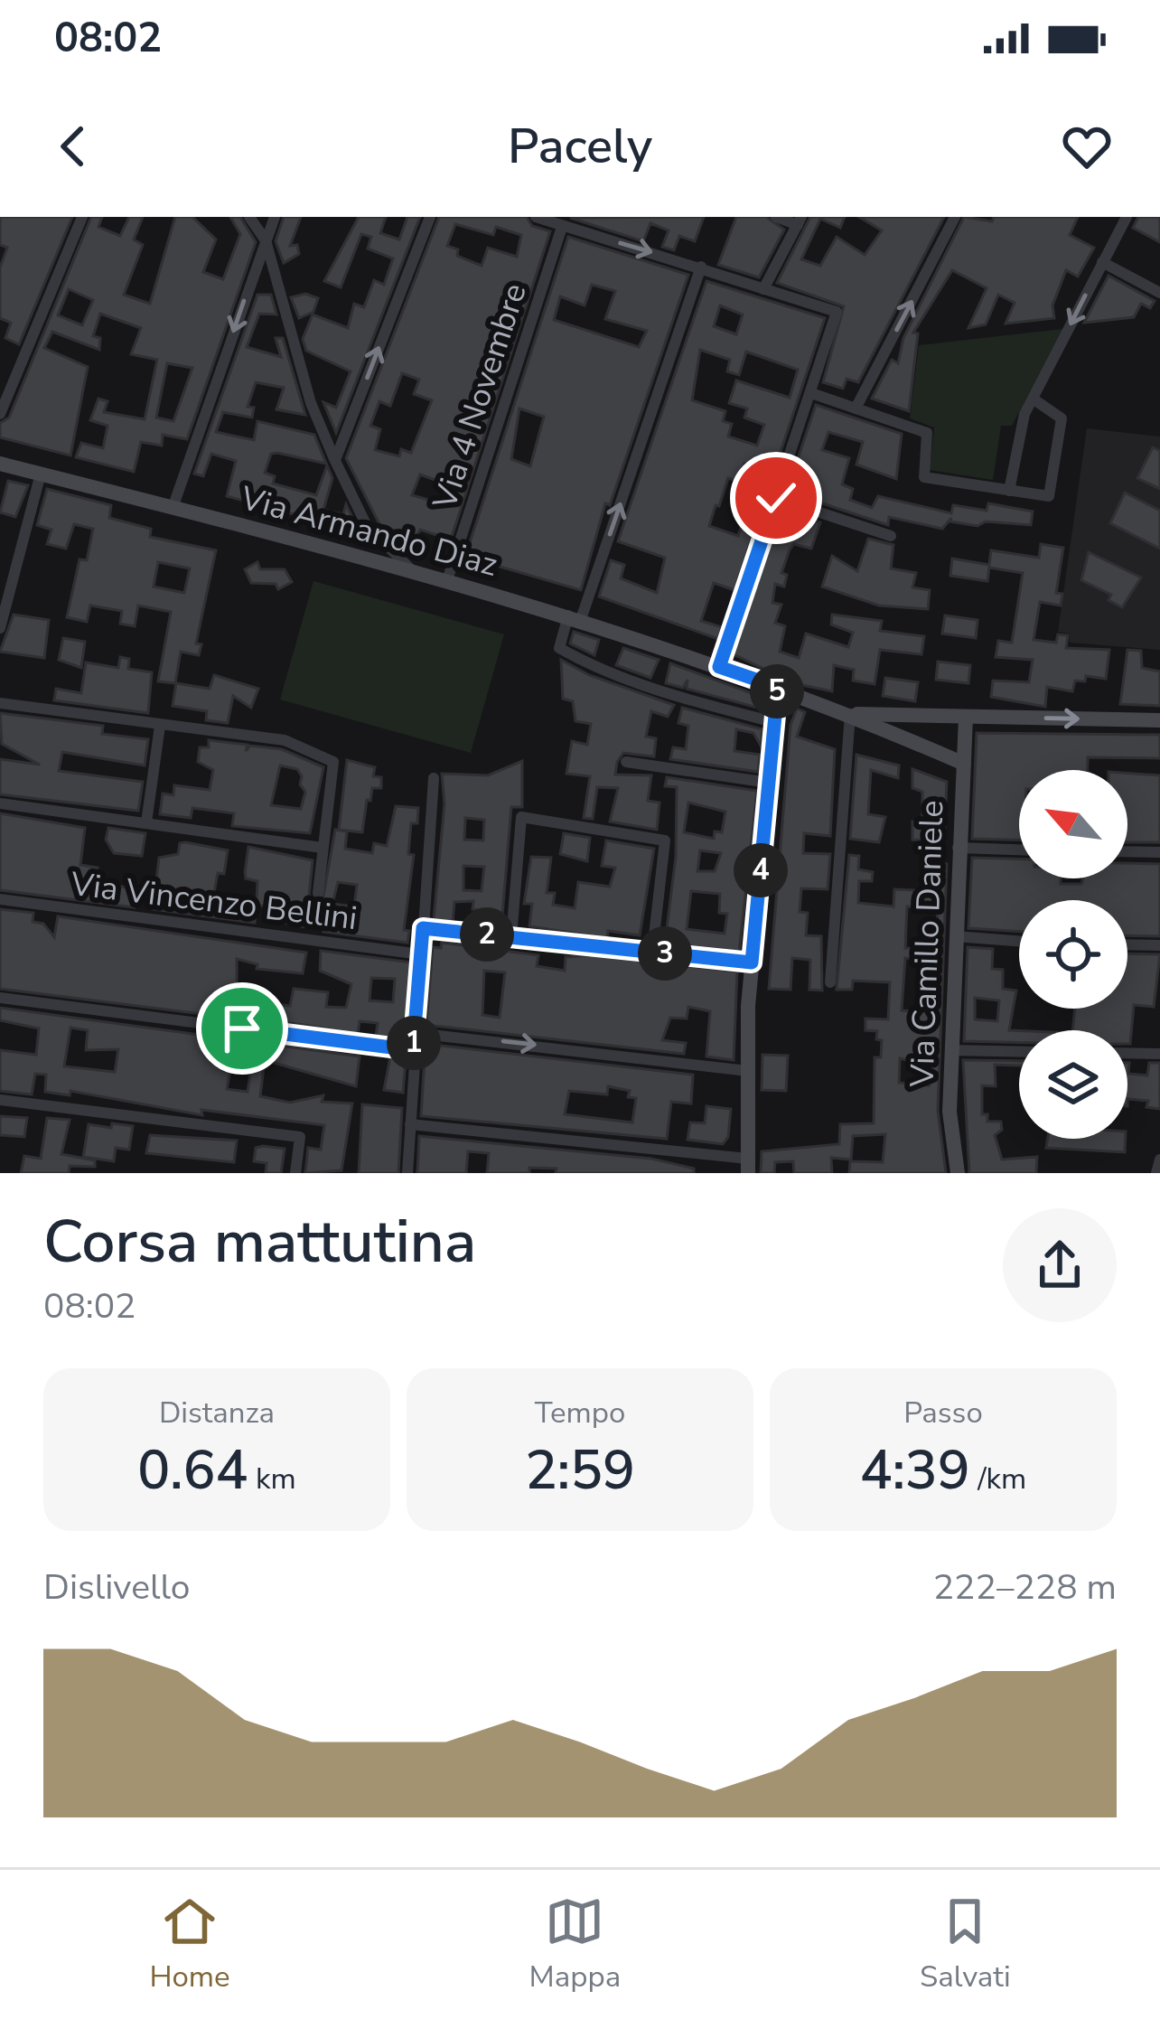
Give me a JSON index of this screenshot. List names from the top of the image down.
{
  "streets": {
    "street": [
      "Via 4 Novembre",
      "Via Armando Diaz",
      "Via Vincenzo Bellini",
      "Via Camillo Daniele"
    ]
  },
  "crossings": [
    ["Via 4 Novembre", "Via Armando Diaz"],
    ["Via Armando Diaz", "Via Camillo Daniele"]
  ],
  "north": "top left",
  "page": {
    "status": "08:02",
    "header": "Pacely",
    "pins": [
      "5",
      "4",
      "2",
      "3",
      "1"
    ],
    "heading": ["Corsa mattutina", "08:02"],
    "stats": [
      ["Distanza", "0.64 km"],
      ["Tempo", "2:59"],
      ["Passo", "4:39 /km"]
    ],
    "chart": ["Dislivello", "222–228 m"],
    "tabs": ["Home", "Mappa", "Salvati"]
  }
}
